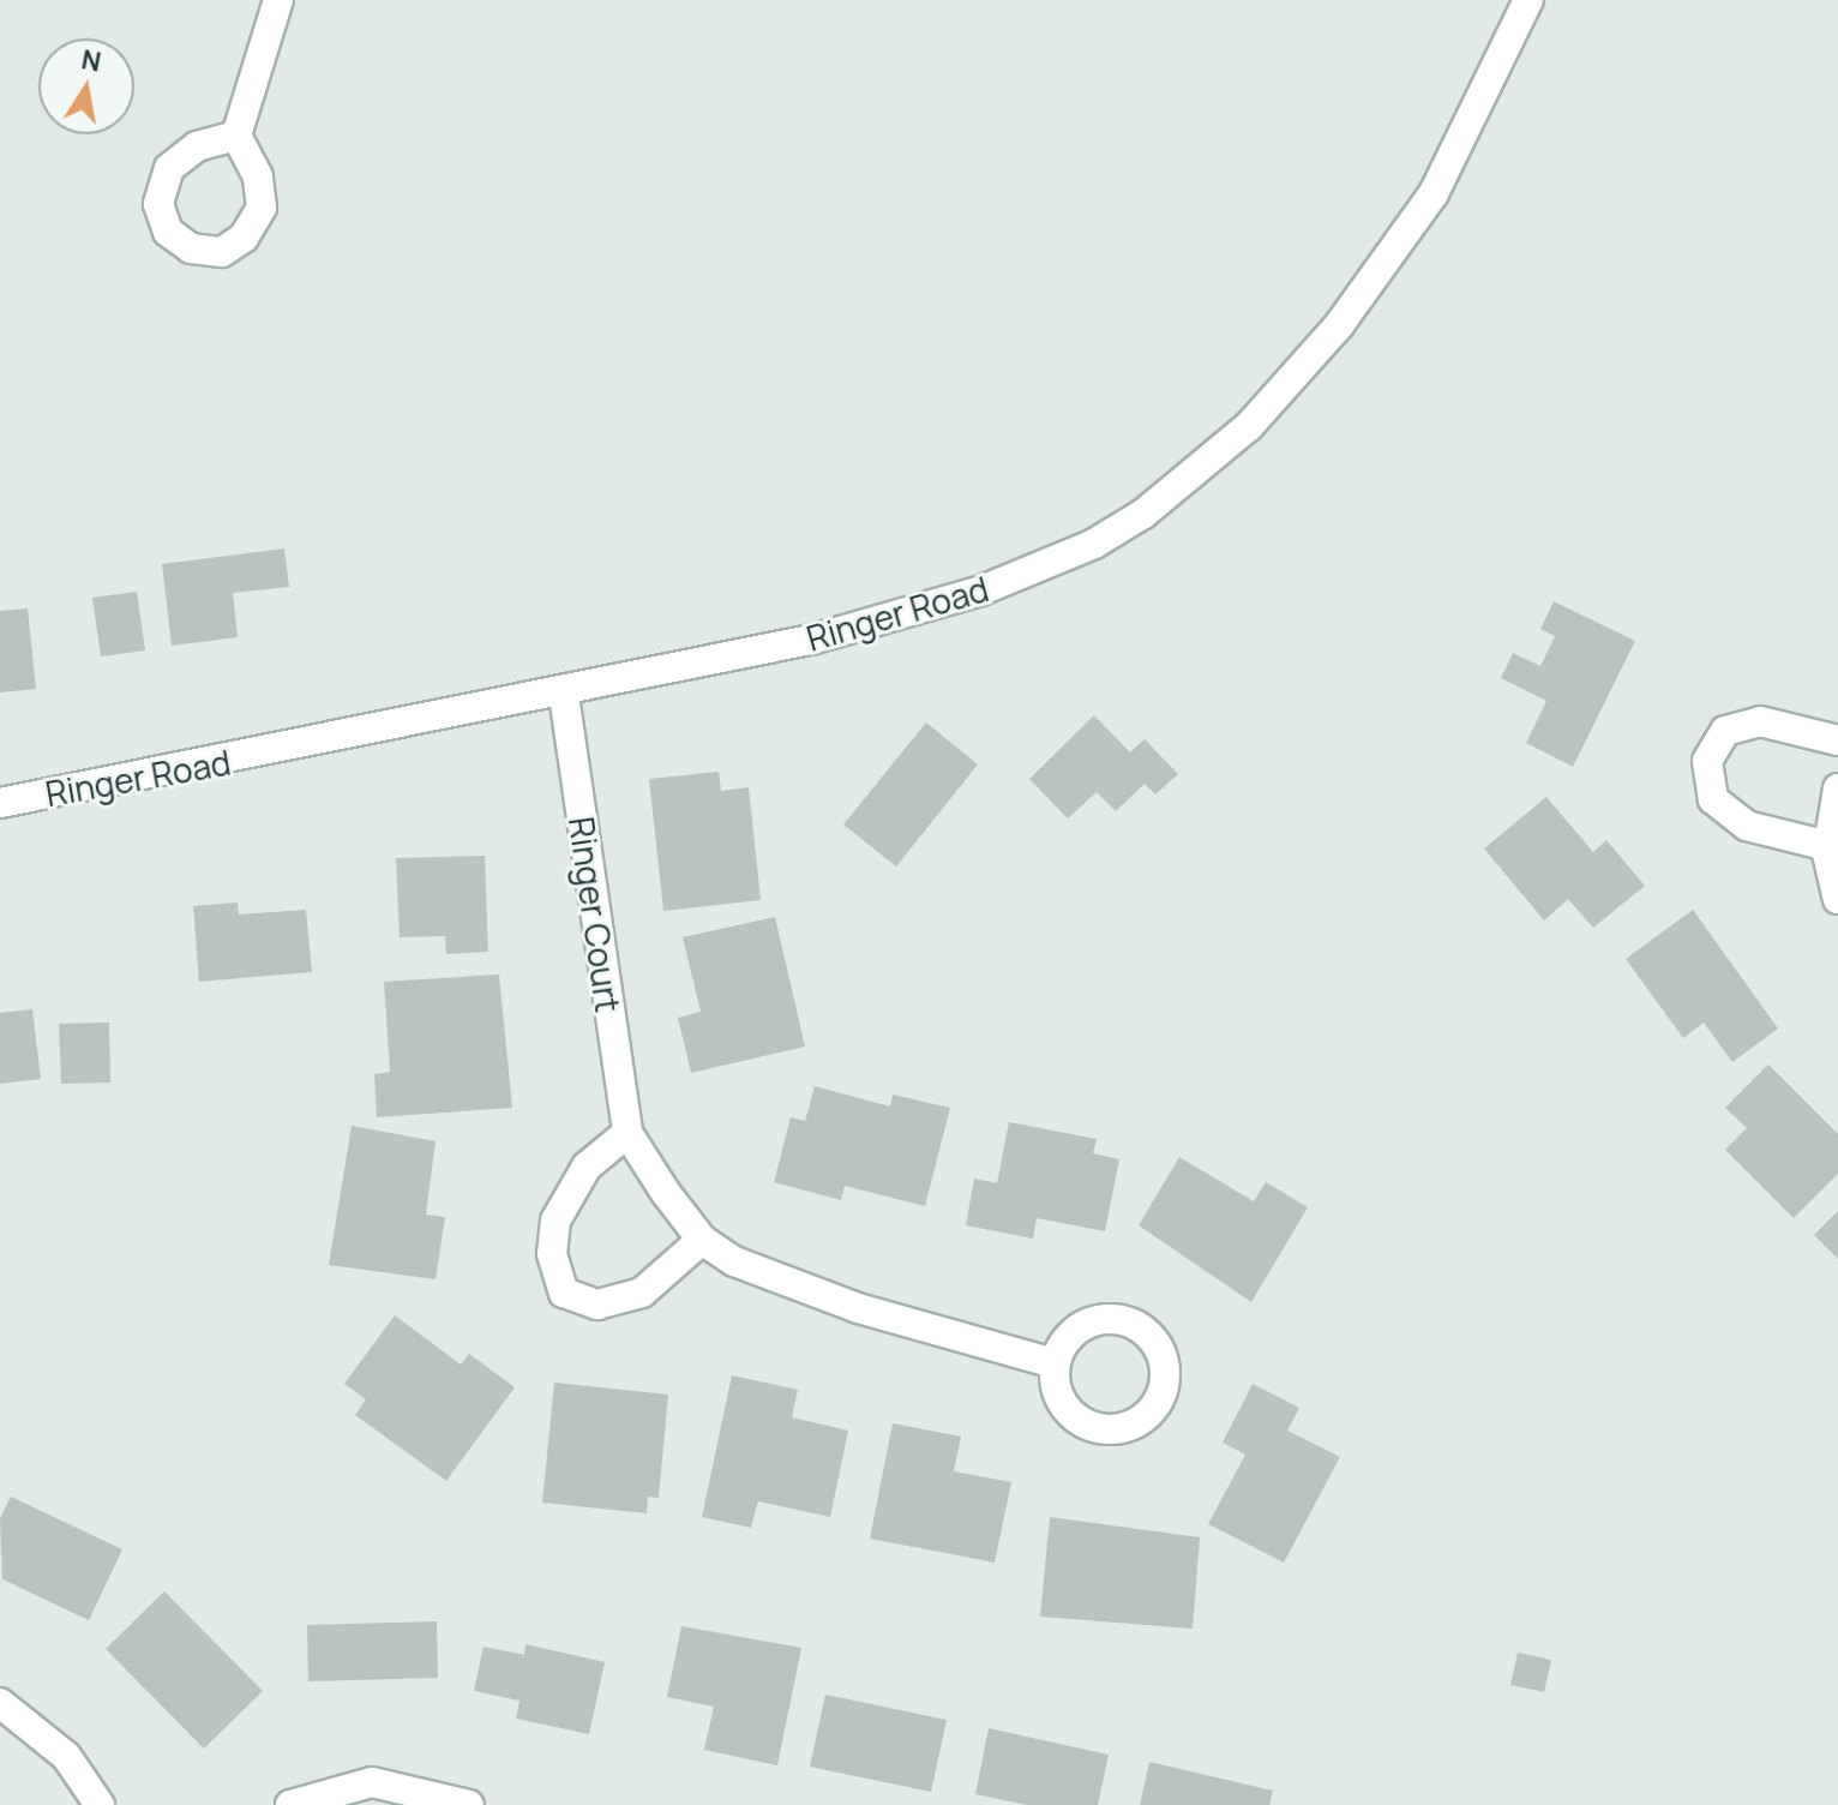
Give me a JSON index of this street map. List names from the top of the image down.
{
  "streets": {
    "street": ["Ringer Road", "Ringer Court"]
  },
  "crossings": [
    ["Ringer Road", "Ringer Court"]
  ],
  "north": "top"
}
